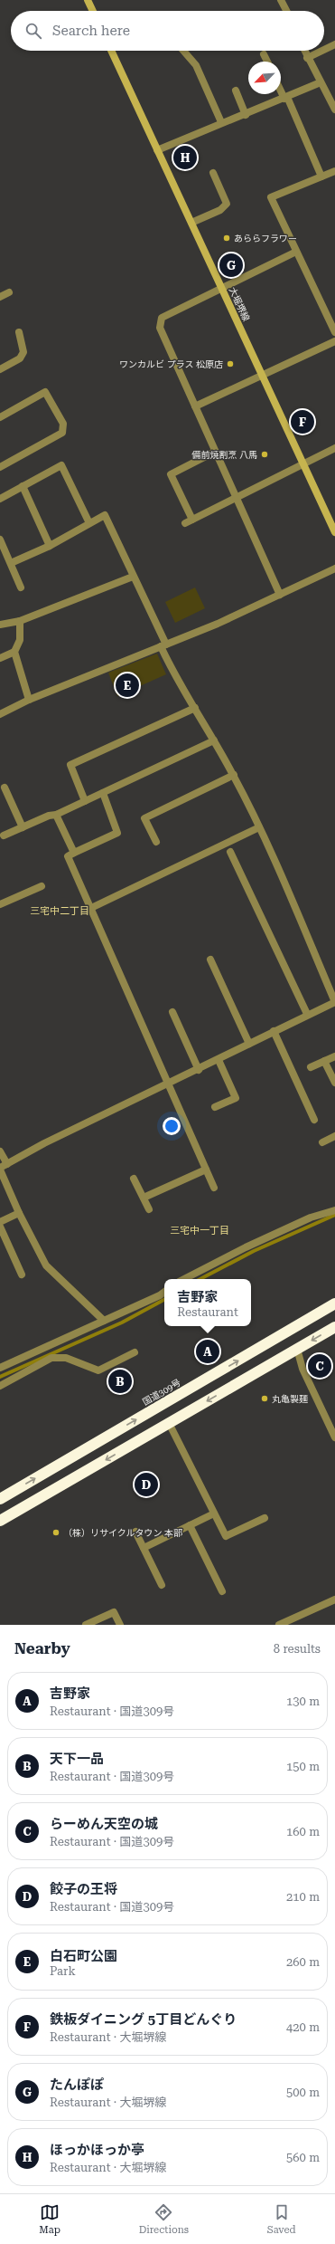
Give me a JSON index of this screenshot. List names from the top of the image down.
{
  "streets": {
    "highway": ["国道309号"],
    "main road": ["大堀堺線"]
  },
  "districts": ["三宅中二丁目", "三宅中一丁目"],
  "places": [
    "あららフラワー",
    "ワンカルビ プラス 松原店",
    "備前焼割烹 八馬",
    "丸亀製麺",
    "（株）リサイクルタウン 本部"
  ],
  "north": "bottom left",
  "page": {
    "search": "Search here",
    "pins": [
      "H",
      "G",
      "F",
      "E",
      "A",
      "C",
      "B",
      "D"
    ],
    "popup": ["吉野家", "Restaurant"],
    "heading": ["Nearby", "8 results"],
    "list": [
      {
        "mark": "A",
        "name": "吉野家",
        "note": "Restaurant · 国道309号",
        "value": "130 m"
      },
      {
        "mark": "B",
        "name": "天下一品",
        "note": "Restaurant · 国道309号",
        "value": "150 m"
      },
      {
        "mark": "C",
        "name": "らーめん天空の城",
        "note": "Restaurant · 国道309号",
        "value": "160 m"
      },
      {
        "mark": "D",
        "name": "餃子の王将",
        "note": "Restaurant · 国道309号",
        "value": "210 m"
      },
      {
        "mark": "E",
        "name": "白石町公園",
        "note": "Park",
        "value": "260 m"
      },
      {
        "mark": "F",
        "name": "鉄板ダイニング 5丁目どんぐり",
        "note": "Restaurant · 大堀堺線",
        "value": "420 m"
      },
      {
        "mark": "G",
        "name": "たんぽぽ",
        "note": "Restaurant · 大堀堺線",
        "value": "500 m"
      },
      {
        "mark": "H",
        "name": "ほっかほっか亭",
        "note": "Restaurant · 大堀堺線",
        "value": "560 m"
      }
    ],
    "nav": ["Map", "Directions", "Saved"]
  }
}
